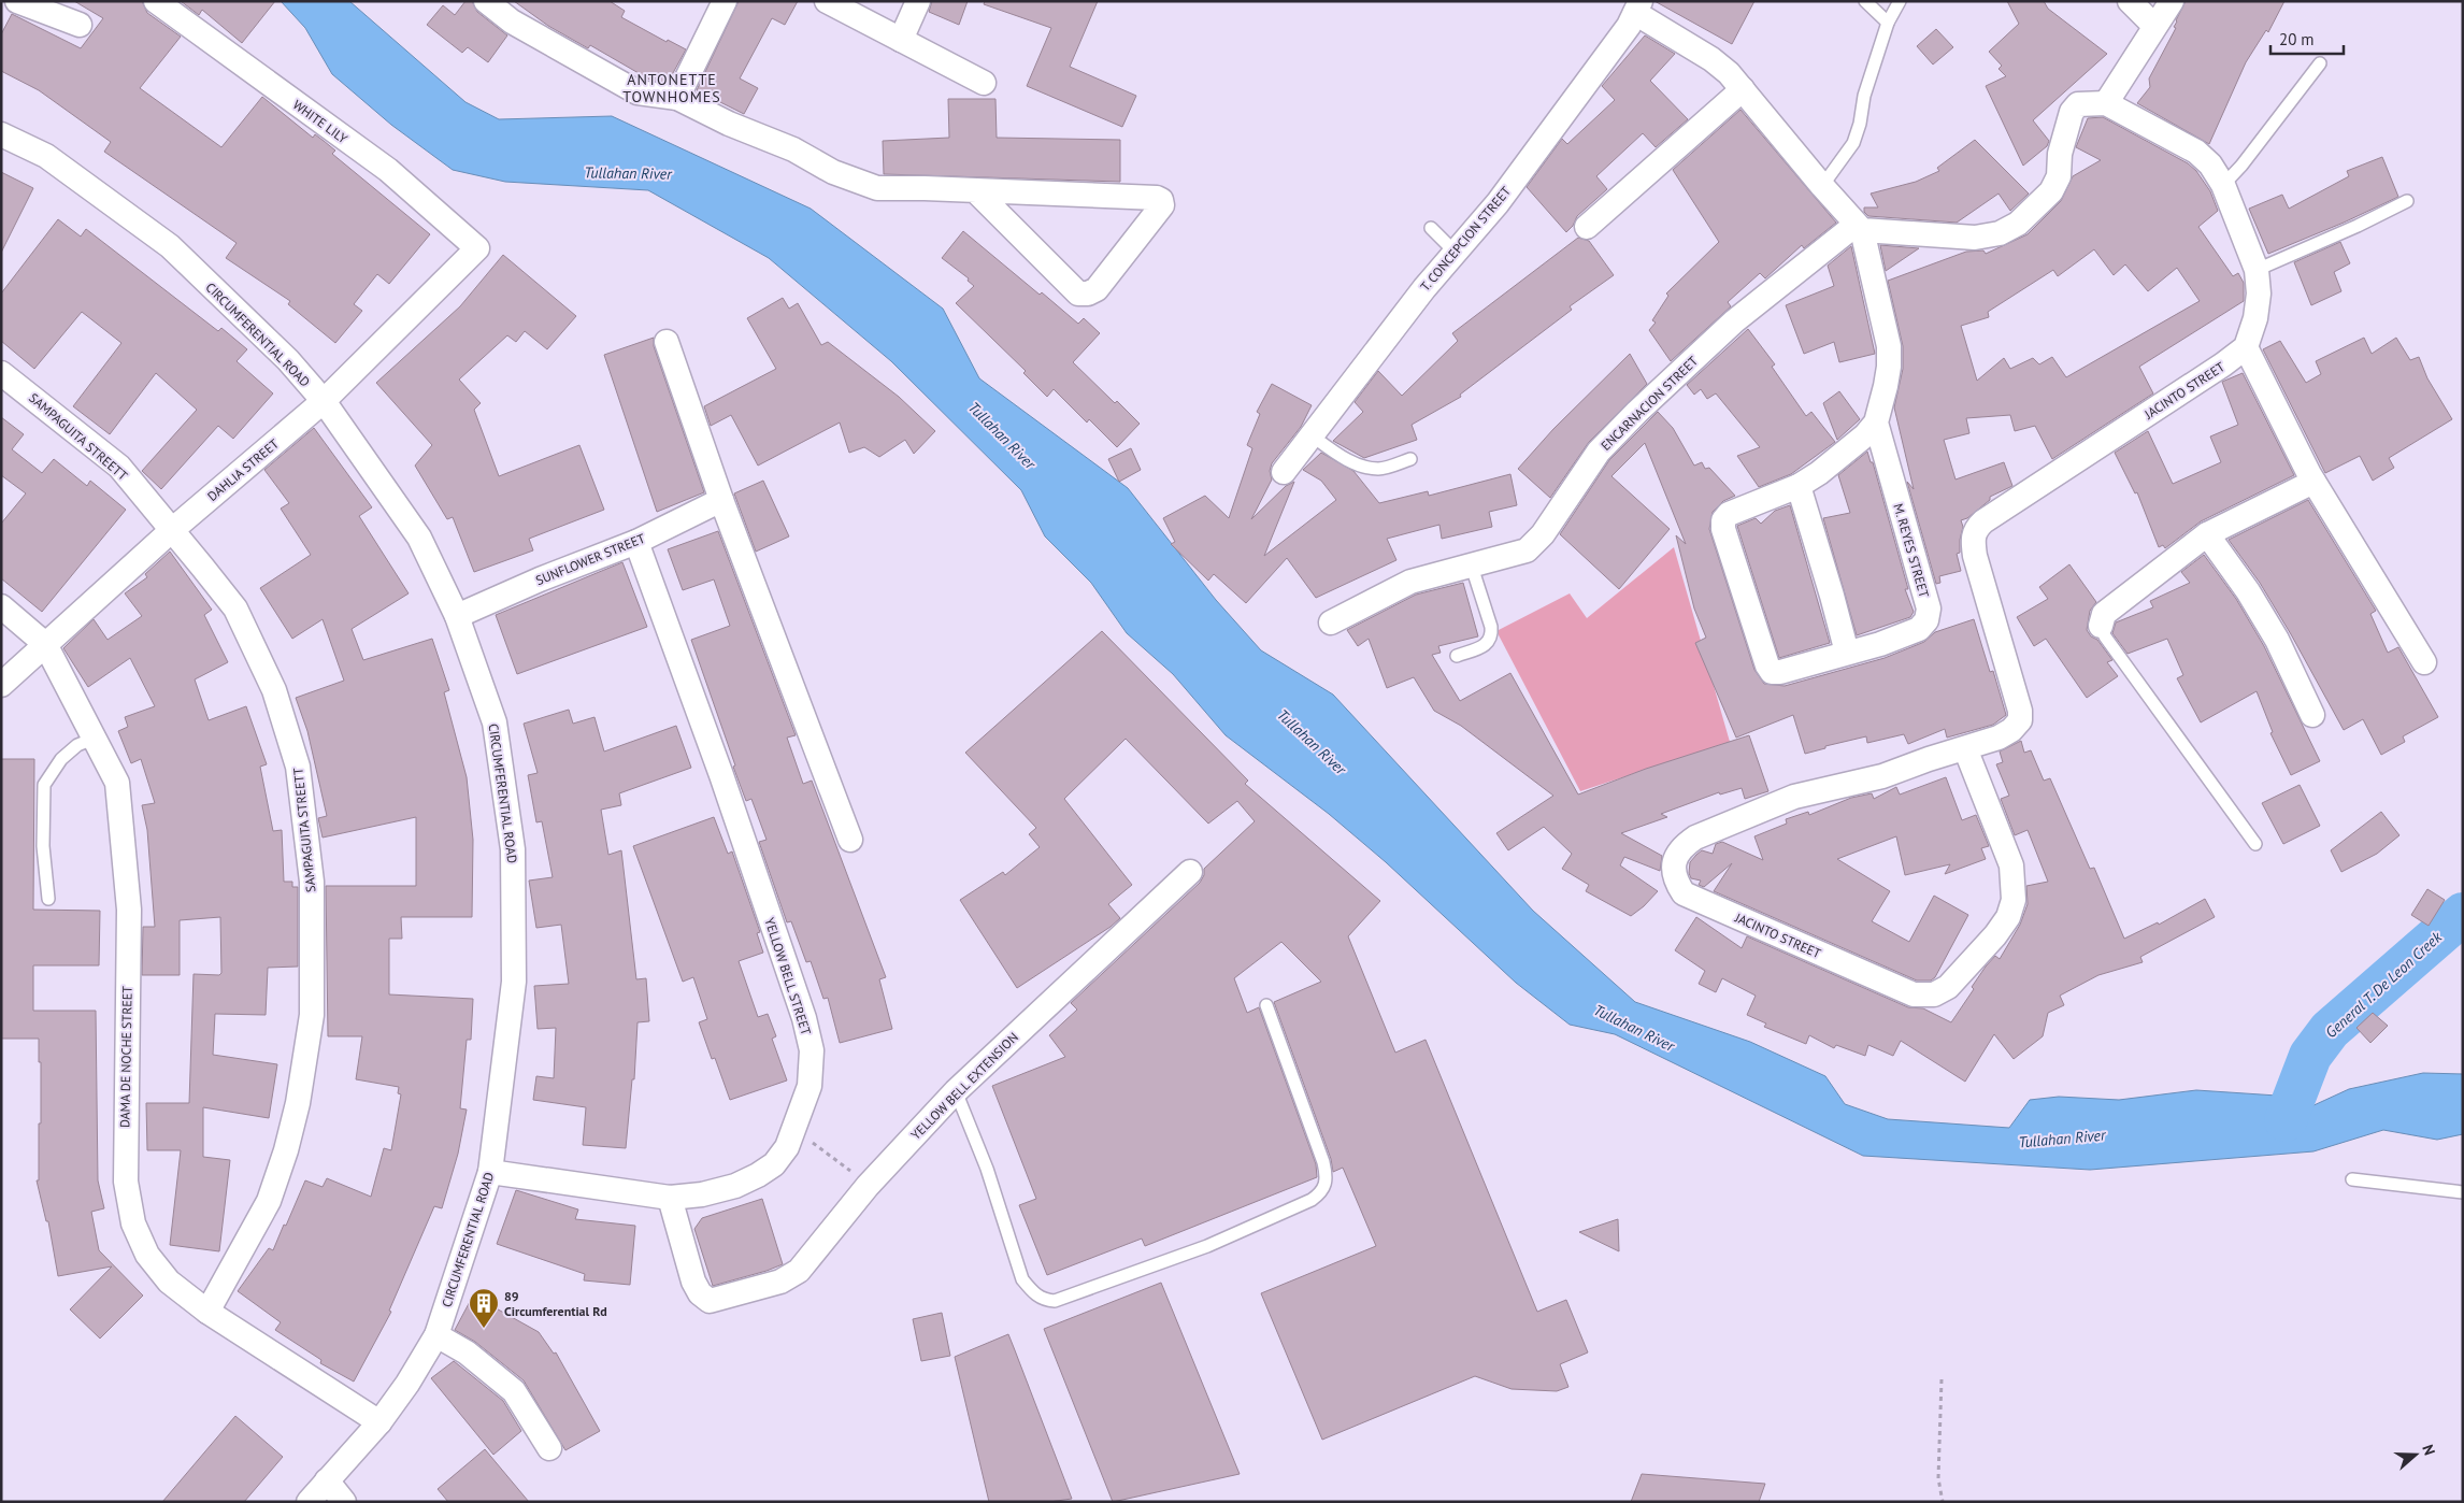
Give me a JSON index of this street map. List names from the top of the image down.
{
  "streets": {
    "street": [
      "WHITE LILY",
      "T. CONCEPCION STREET",
      "CIRCUMFERENTIAL ROAD",
      "JACINTO STREET",
      "ENCARNACION STREET",
      "SAMPAGUITA STREETT",
      "DAHLIA STREET",
      "M. REYES STREET",
      "SUNFLOWER STREET",
      "YELLOW BELL STREET",
      "DAMA DE NOCHE STREET",
      "YELLOW BELL EXTENSION"
    ]
  },
  "crossings": [
    ["WHITE LILY", "DAHLIA STREET"],
    ["CIRCUMFERENTIAL ROAD", "DAHLIA STREET"],
    ["CIRCUMFERENTIAL ROAD", "SUNFLOWER STREET"],
    ["CIRCUMFERENTIAL ROAD", "YELLOW BELL STREET"],
    ["CIRCUMFERENTIAL ROAD", "DAMA DE NOCHE STREET"],
    ["SAMPAGUITA STREETT", "DAHLIA STREET"],
    ["SAMPAGUITA STREETT", "DAMA DE NOCHE STREET"],
    ["DAHLIA STREET", "DAMA DE NOCHE STREET"],
    ["SUNFLOWER STREET", "YELLOW BELL STREET"],
    ["YELLOW BELL STREET", "YELLOW BELL EXTENSION"]
  ],
  "districts": ["ANTONETTE TOWNHOMES"],
  "water": ["Tullahan River", "General T. De Leon Creek"],
  "places": {
    "building": ["89 Circumferential Rd"]
  },
  "scale_bar": "20 m",
  "north": "right"
}
